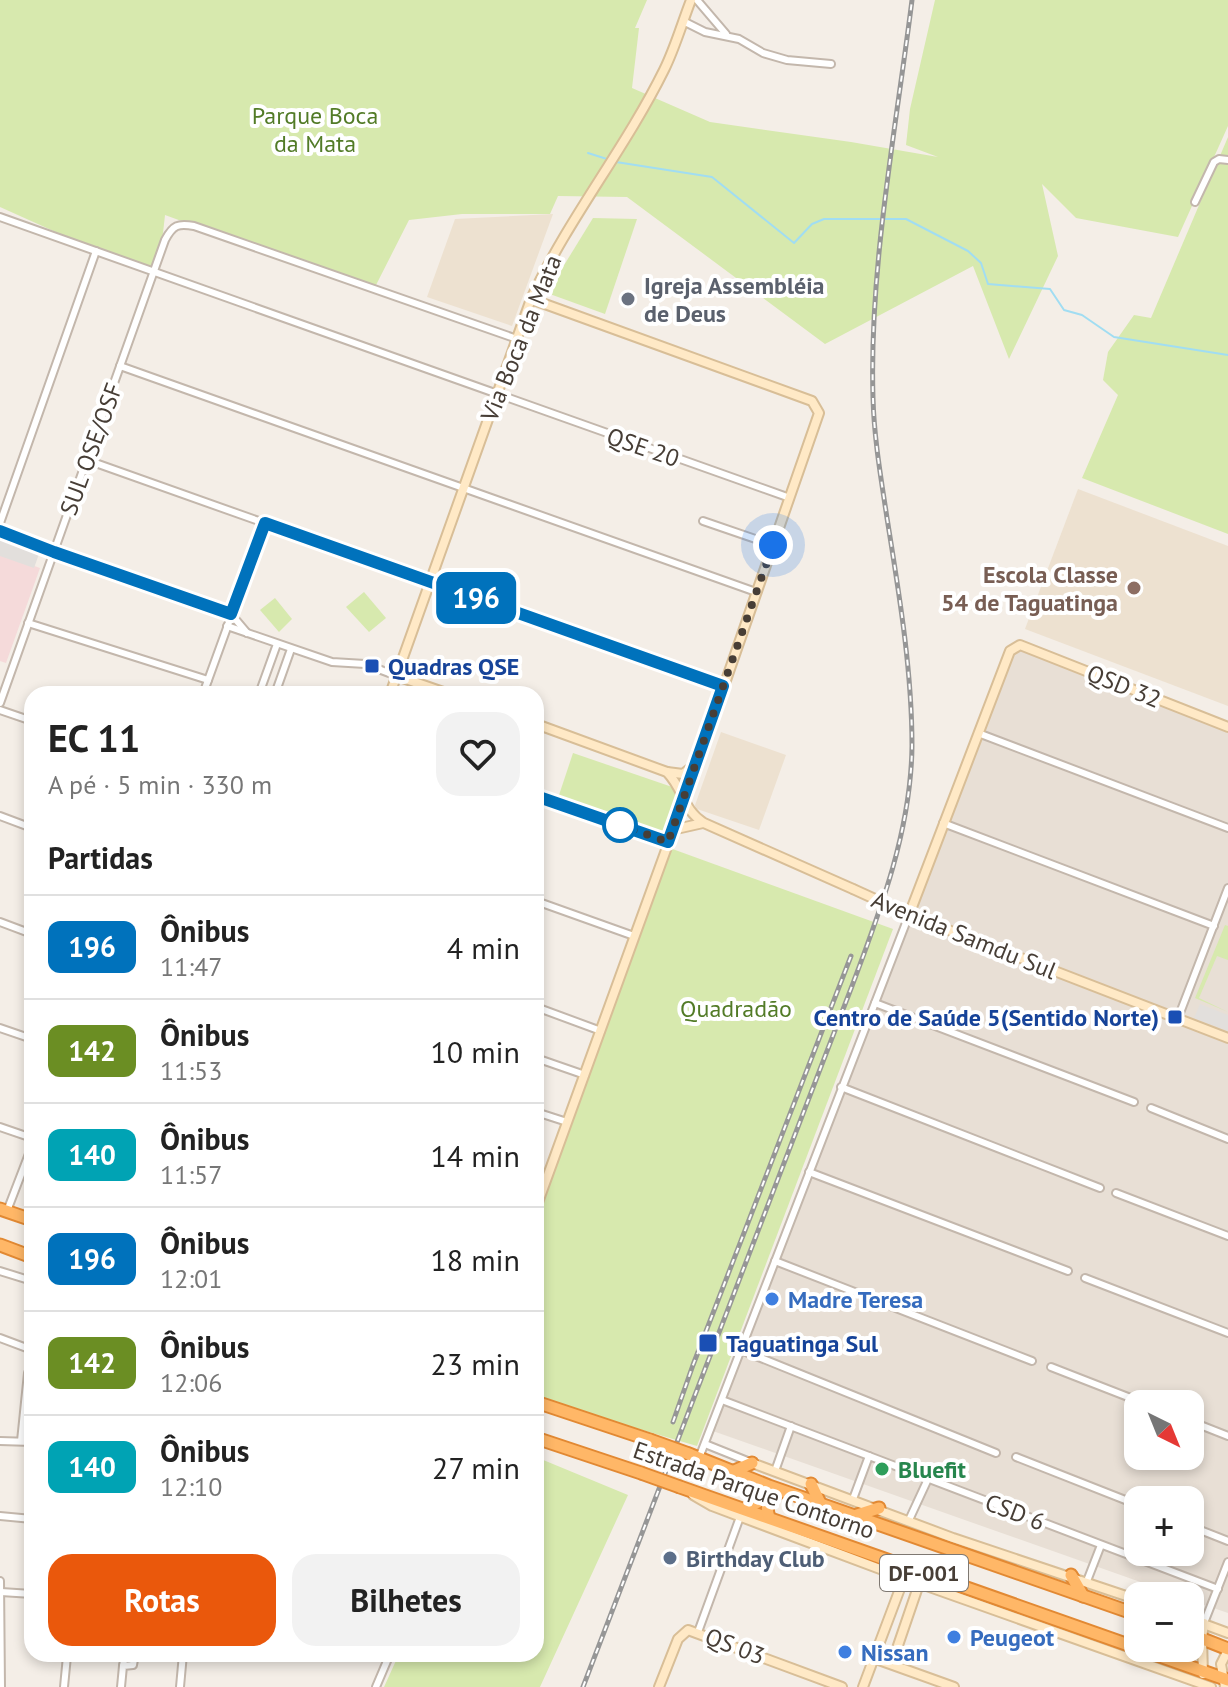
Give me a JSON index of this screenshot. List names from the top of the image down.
{
  "streets": {
    "highway": ["Estrada Parque Contorno", "DF-001"],
    "street": [
      "Via Boca da Mata",
      "QSE 20",
      "SUL OSE/OSF",
      "QSD 32",
      "Avenida Samdu Sul",
      "CSD 6",
      "QS 03"
    ]
  },
  "crossings": [
    ["Via Boca da Mata", "QSE 20"],
    ["Via Boca da Mata", "SUL OSE/OSF"],
    ["QSE 20", "SUL OSE/OSF"]
  ],
  "parks": ["Parque Boca da Mata", "Quadradão"],
  "places": {
    "other": [
      "Igreja Assembléia de Deus",
      "Escola Classe 54 de Taguatinga",
      "Madre Teresa",
      "Bluefit",
      "Birthday Club",
      "Peugeot",
      "Nissan"
    ],
    "transit": ["Quadras QSE", "Centro de Saúde 5(Sentido Norte)", "Taguatinga Sul"]
  },
  "lines": ["bus line 196"],
  "north": "bottom right",
  "page": {
    "on_map": "196",
    "heading": [
      ["EC 11", "A pé · 5 min · 330 m"],
      "Partidas"
    ],
    "list": [
      {
        "mark": "196",
        "name": "Ônibus",
        "note": "11:47",
        "value": "4 min"
      },
      {
        "mark": "142",
        "name": "Ônibus",
        "note": "11:53",
        "value": "10 min"
      },
      {
        "mark": "140",
        "name": "Ônibus",
        "note": "11:57",
        "value": "14 min"
      },
      {
        "mark": "196",
        "name": "Ônibus",
        "note": "12:01",
        "value": "18 min"
      },
      {
        "mark": "142",
        "name": "Ônibus",
        "note": "12:06",
        "value": "23 min"
      },
      {
        "mark": "140",
        "name": "Ônibus",
        "note": "12:10",
        "value": "27 min"
      }
    ],
    "map_buttons": ["+", "−"],
    "buttons": ["Rotas", "Bilhetes"]
  }
}
